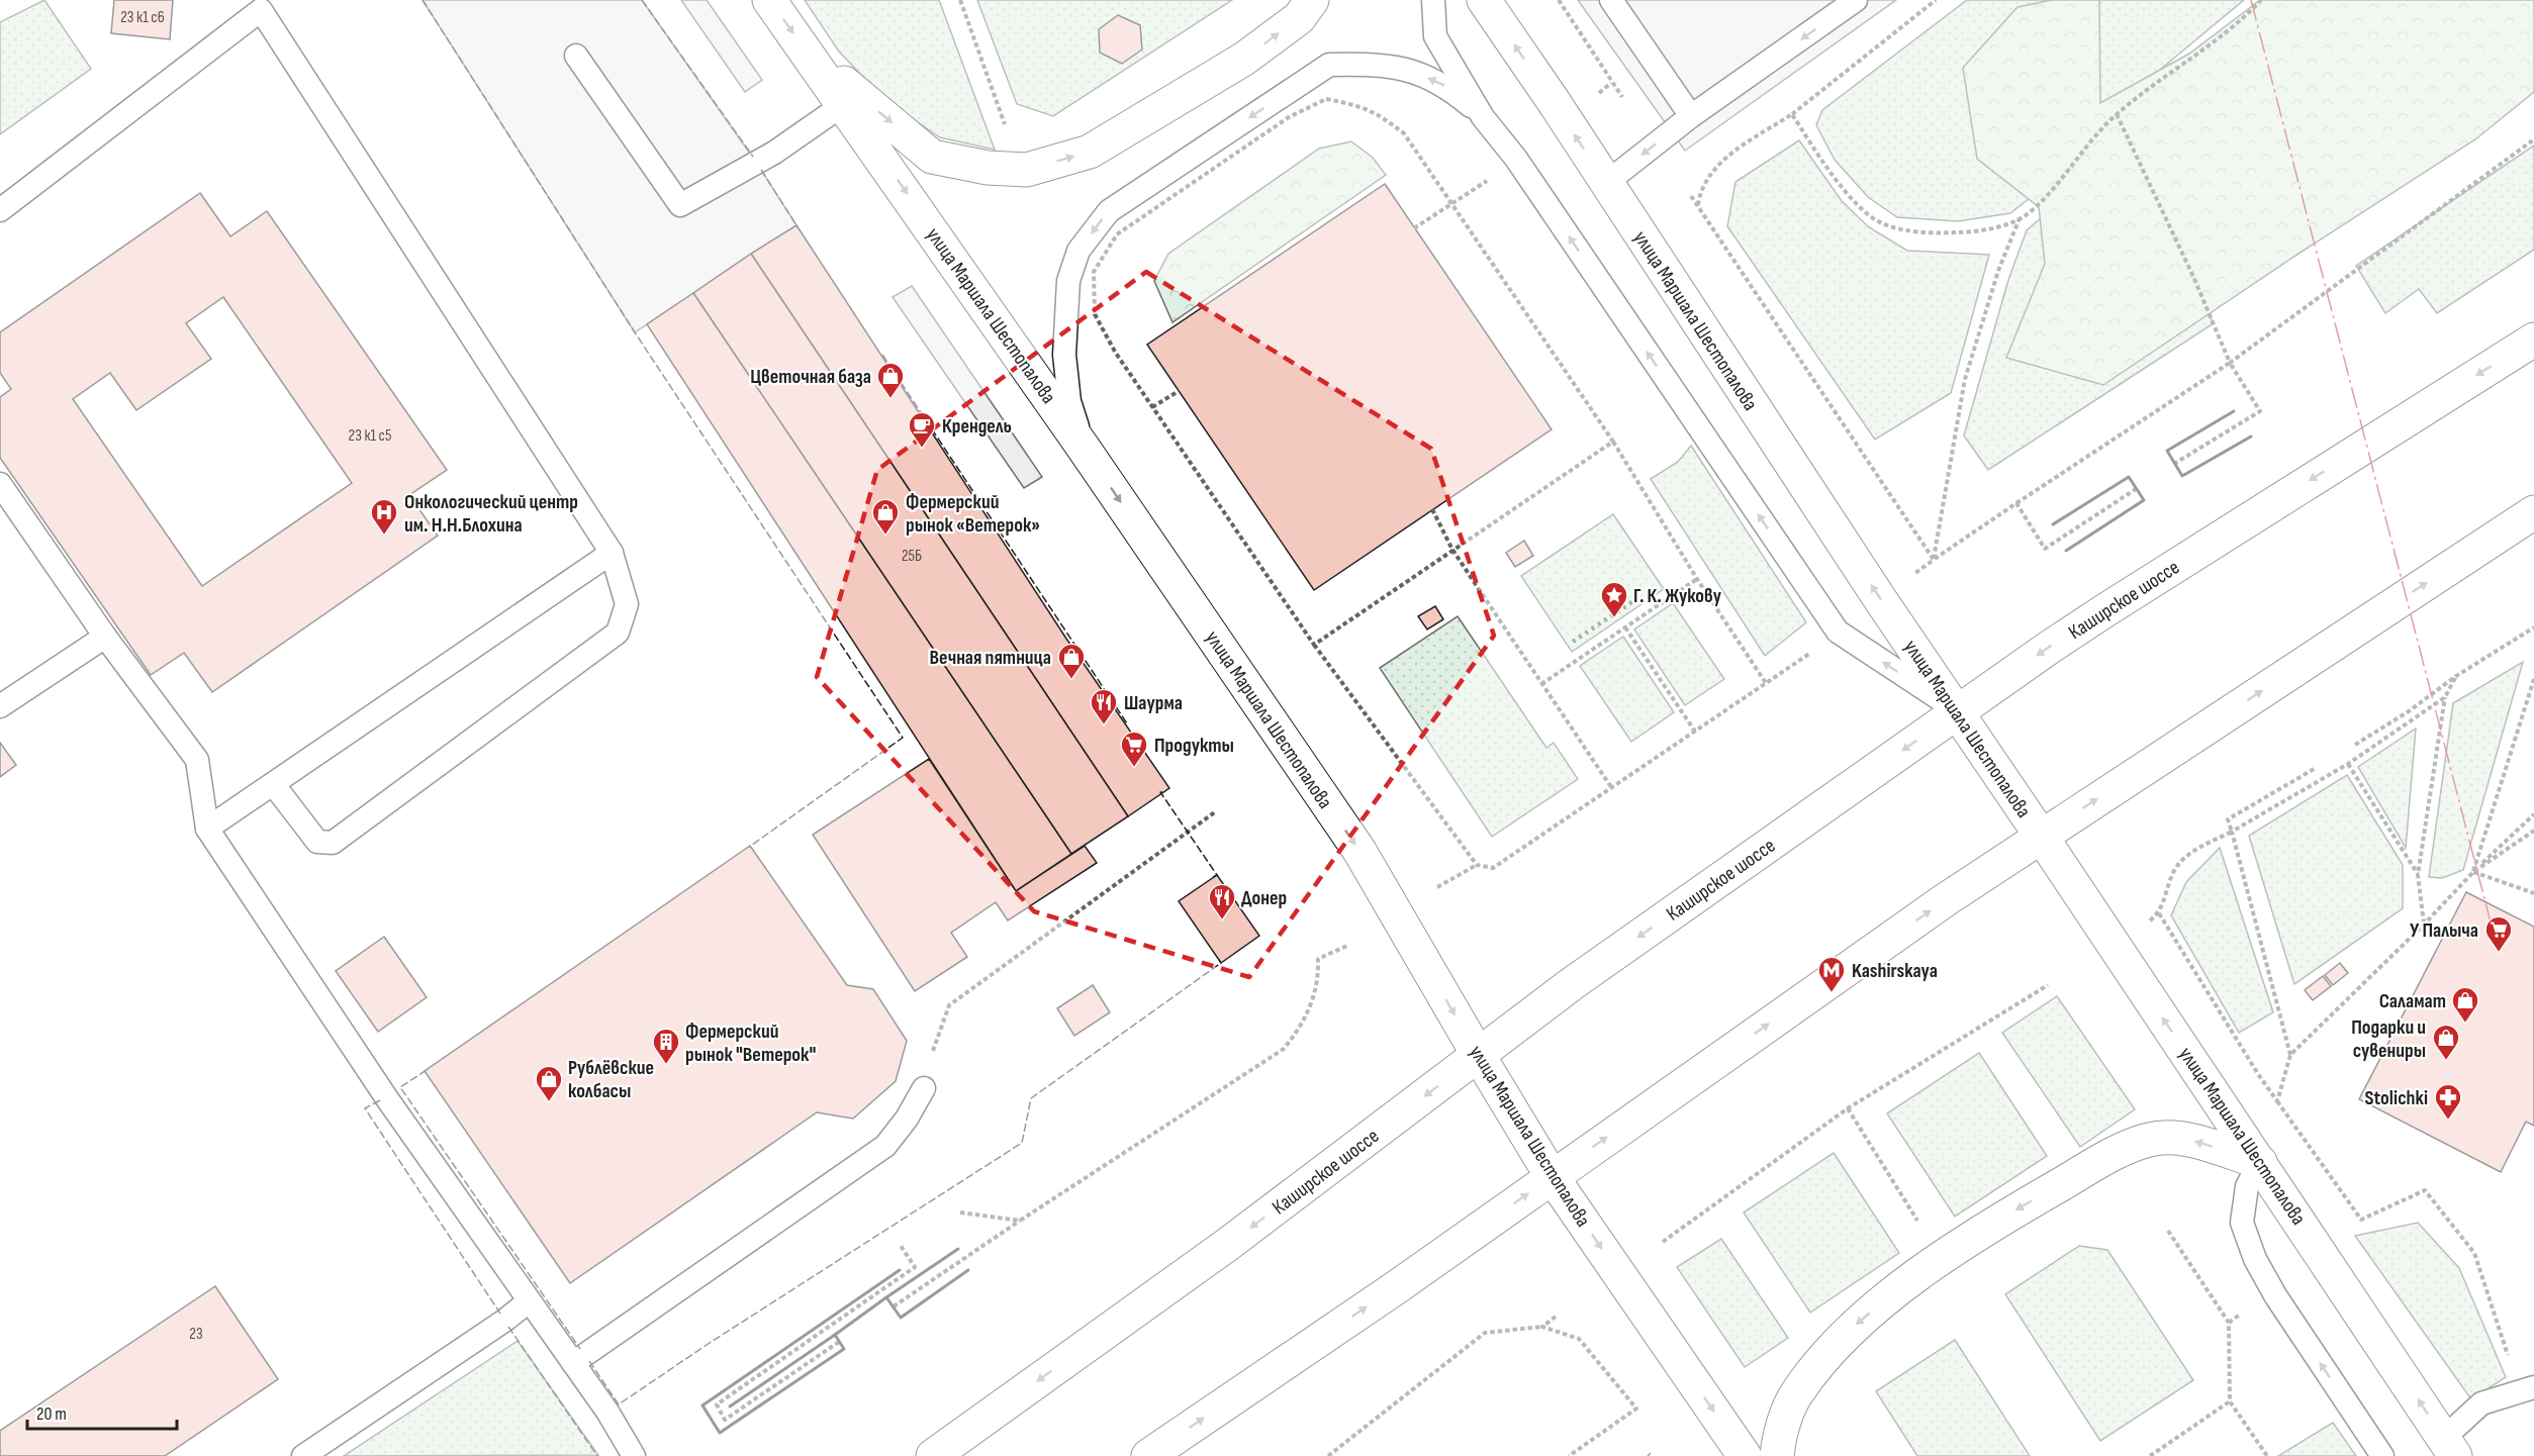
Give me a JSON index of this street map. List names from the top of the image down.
{
  "streets": {
    "main road": ["улица Маршала Шестопалова", "Каширское шоссе"]
  },
  "crossings": [
    ["улица Маршала Шестопалова", "Каширское шоссе"]
  ],
  "places": {
    "shop": [
      "Цветочная база",
      "Фермерский рынок «Ветерок»",
      "Вечная пятница",
      "Саламат",
      "Подарки и сувениры",
      "Рублёвские колбасы"
    ],
    "cafe": ["Крендель"],
    "hospital": ["Онкологический центр им. Н.Н.Блохина"],
    "place": ["Г. К. Жукову"],
    "restaurant": ["Шаурма", "Донер"],
    "supermarket": ["Продукты", "У Палыча"],
    "metro station": ["Kashirskaya"],
    "building": ["Фермерский рынок \"Ветерок\""],
    "pharmacy": ["Stolichki"]
  },
  "house_numbers": [
    "23 к1 с6",
    "23 к1 с5",
    "25Б",
    "23"
  ],
  "scale_bar": "20 m"
}
